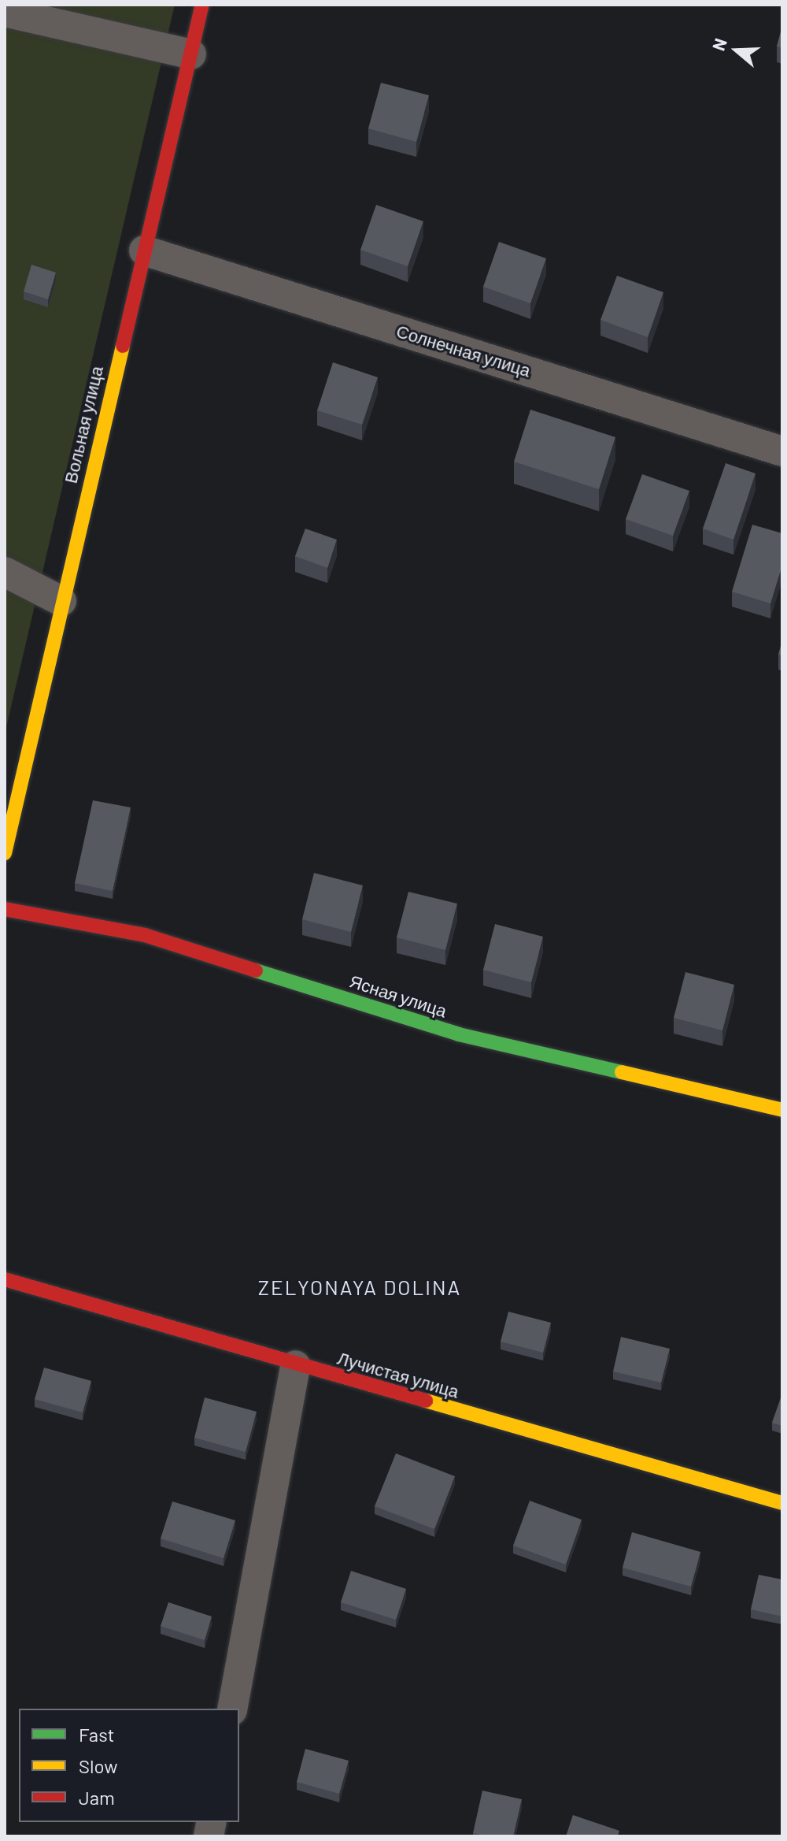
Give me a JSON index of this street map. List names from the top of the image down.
{
  "streets": {
    "street": [
      "Солнечная улица",
      "Вольная улица",
      "Ясная улица",
      "Лучистая улица"
    ]
  },
  "crossings": [
    ["Солнечная улица", "Вольная улица"]
  ],
  "districts": ["ZELYONAYA DOLINA"],
  "legend": ["Fast", "Slow", "Jam"],
  "north": "left"
}
